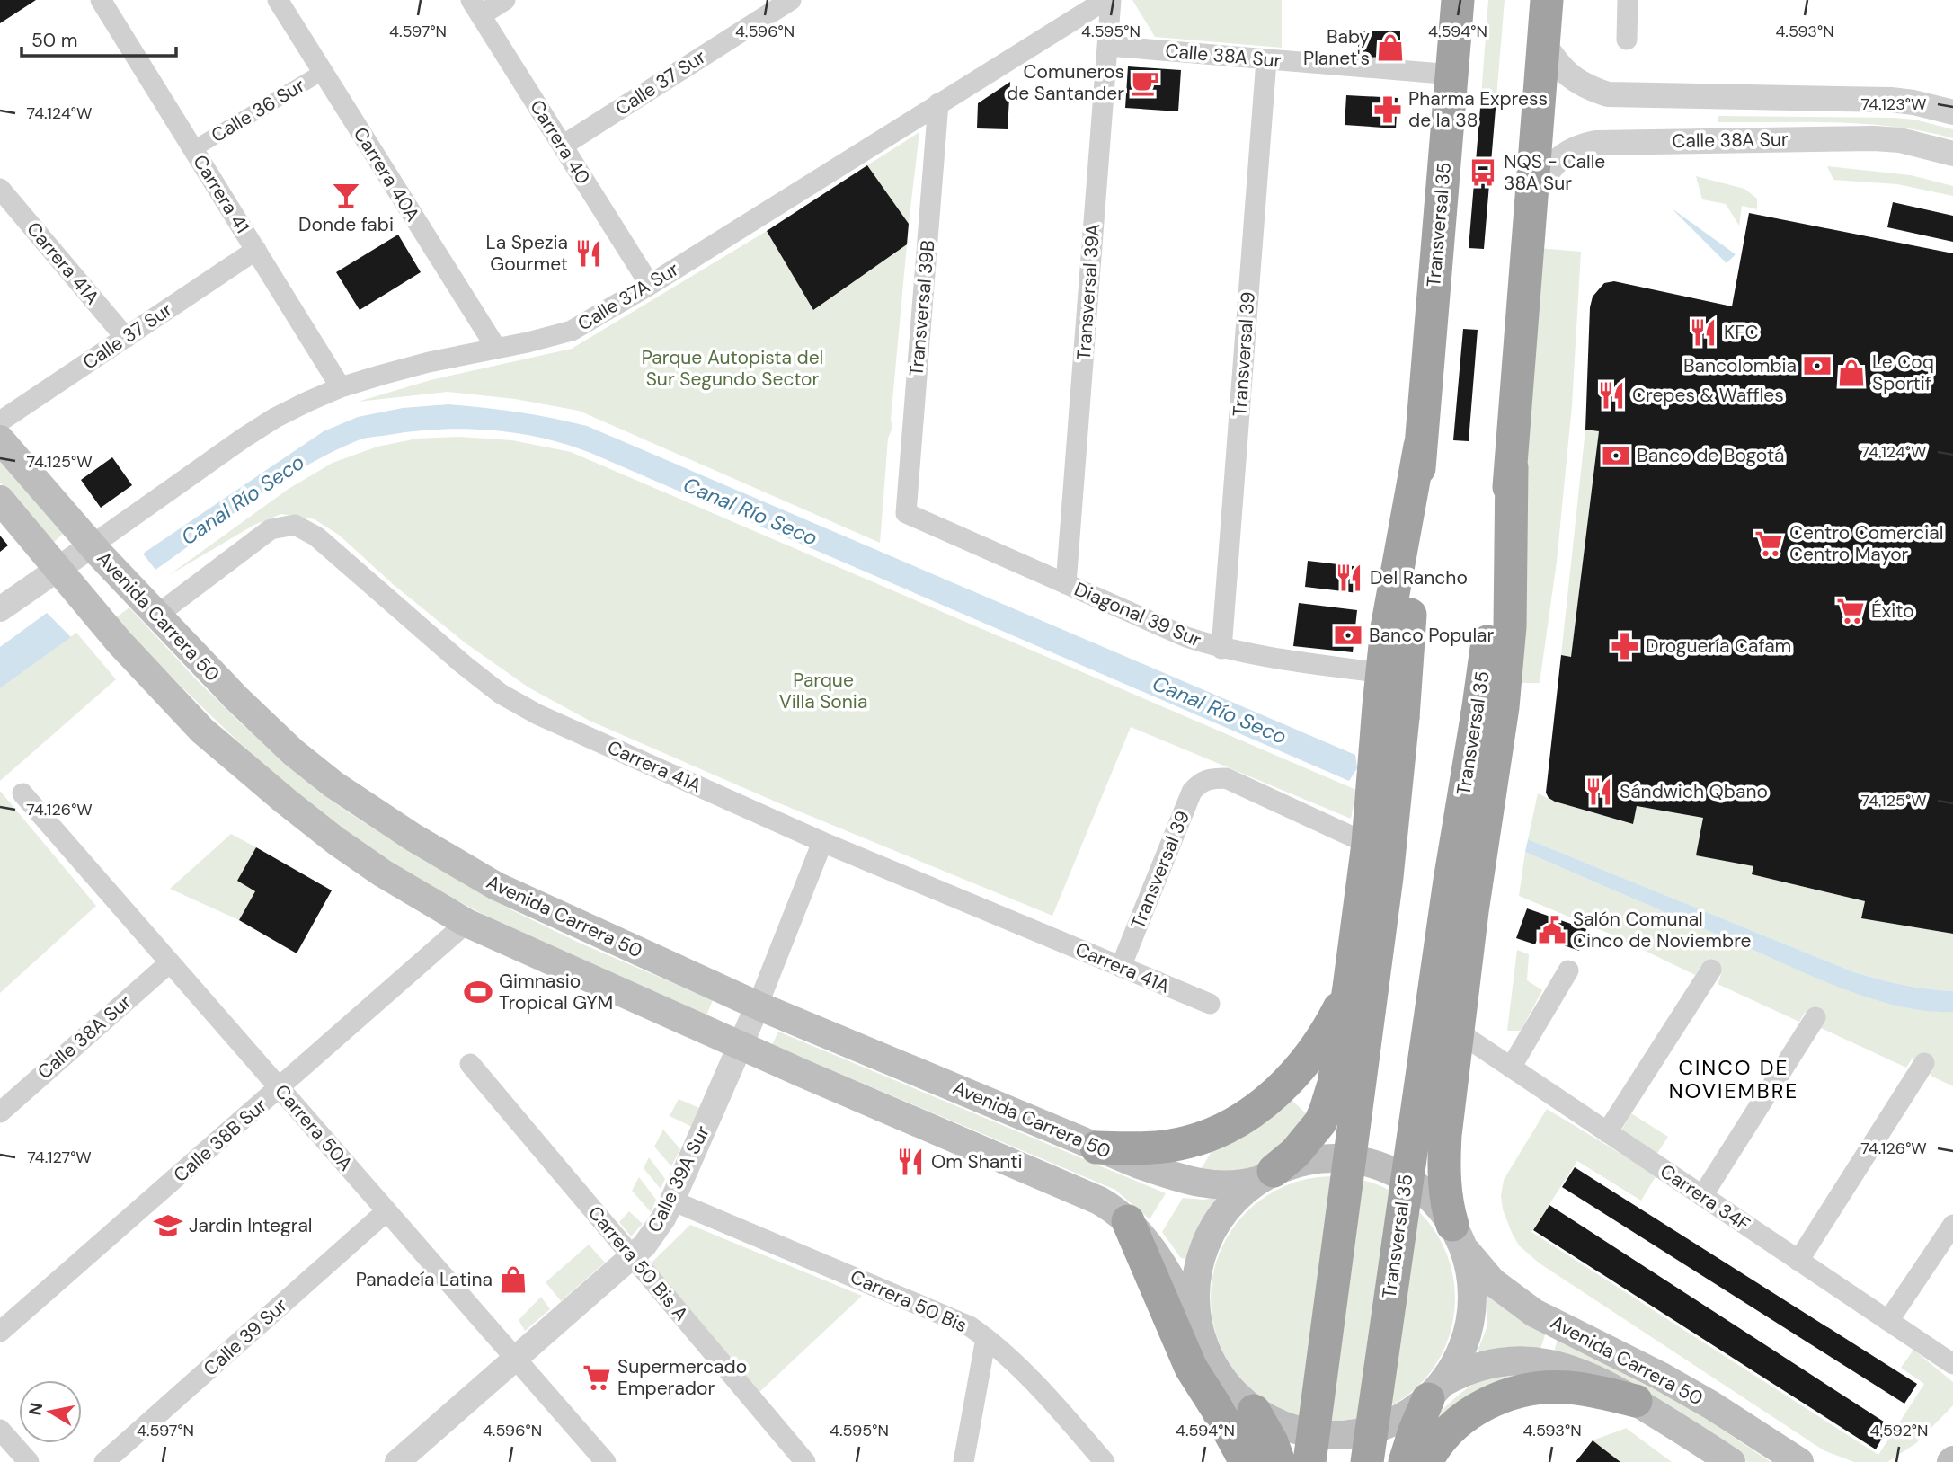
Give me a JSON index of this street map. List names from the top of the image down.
{
  "streets": {
    "highway": ["Transversal 35"],
    "main road": ["Avenida Carrera 50"],
    "street": [
      "Calle 38A Sur",
      "Calle 37 Sur",
      "Calle 36 Sur",
      "Carrera 40",
      "Carrera 40A",
      "Carrera 41",
      "Carrera 41A",
      "Transversal 39A",
      "Calle 37A Sur",
      "Transversal 39B",
      "Transversal 39",
      "Diagonal 39 Sur",
      "Carrera 50A",
      "Calle 38B Sur",
      "Calle 39A Sur",
      "Carrera 34F",
      "Carrera 50 Bis A",
      "Carrera 50 Bis",
      "Calle 39 Sur"
    ]
  },
  "crossings": [
    ["Calle 38A Sur", "Transversal 35"],
    ["Calle 38A Sur", "Transversal 39A"],
    ["Calle 38A Sur", "Transversal 39"],
    ["Calle 38A Sur", "Carrera 50A"],
    ["Calle 37 Sur", "Carrera 40"],
    ["Calle 37 Sur", "Carrera 41"],
    ["Calle 37 Sur", "Carrera 41A"],
    ["Calle 36 Sur", "Carrera 40A"],
    ["Calle 36 Sur", "Carrera 41"],
    ["Carrera 40", "Calle 37A Sur"],
    ["Carrera 40A", "Calle 37A Sur"],
    ["Carrera 41", "Calle 37A Sur"],
    ["Carrera 41A", "Transversal 39"],
    ["Carrera 41A", "Avenida Carrera 50"],
    ["Carrera 41A", "Calle 39A Sur"],
    ["Transversal 39A", "Diagonal 39 Sur"],
    ["Calle 37A Sur", "Transversal 39B"],
    ["Calle 37A Sur", "Avenida Carrera 50"],
    ["Transversal 39B", "Diagonal 39 Sur"],
    ["Transversal 39", "Diagonal 39 Sur"],
    ["Avenida Carrera 50", "Calle 39A Sur"],
    ["Carrera 50A", "Calle 38B Sur"],
    ["Carrera 50A", "Calle 39A Sur"],
    ["Carrera 50A", "Calle 39 Sur"],
    ["Calle 39A Sur", "Carrera 50 Bis A"],
    ["Calle 39A Sur", "Carrera 50 Bis"]
  ],
  "districts": ["CINCO DE NOVIEMBRE"],
  "water": ["Canal Río Seco"],
  "parks": ["Parque Autopista del Sur Segundo Sector", "Parque Villa Sonia"],
  "places": {
    "shop": ["Baby Planet's", "Le Coq Sportif", "Panadeía Latina"],
    "cafe": ["Comuneros de Santander"],
    "pharmacy": ["Pharma Express de la 38", "Droguería Cafam"],
    "bus stop": ["NQS - Calle 38A Sur"],
    "bar": ["Donde fabi"],
    "restaurant": [
      "La Spezia Gourmet",
      "KFC",
      "Crepes & Waffles",
      "Del Rancho",
      "Sándwich Qbano",
      "Om Shanti"
    ],
    "bank": ["Bancolombia", "Banco de Bogotá", "Banco Popular"],
    "supermarket": ["Centro Comercial Centro Mayor", "Éxito", "Supermercado Emperador"],
    "public building": ["Salón Comunal Cinco de Noviembre"],
    "sports": ["Gimnasio Tropical GYM"],
    "school or university": ["Jardin Integral"]
  },
  "scale_bar": "50 m",
  "north": "left",
  "coordinates": [
    "4.597°N",
    "4.596°N",
    "4.595°N",
    "4.594°N",
    "4.593°N",
    "74.123°W",
    "74.124°W",
    "74.125°W",
    "74.126°W",
    "74.127°W",
    "4.592°N"
  ]
}
